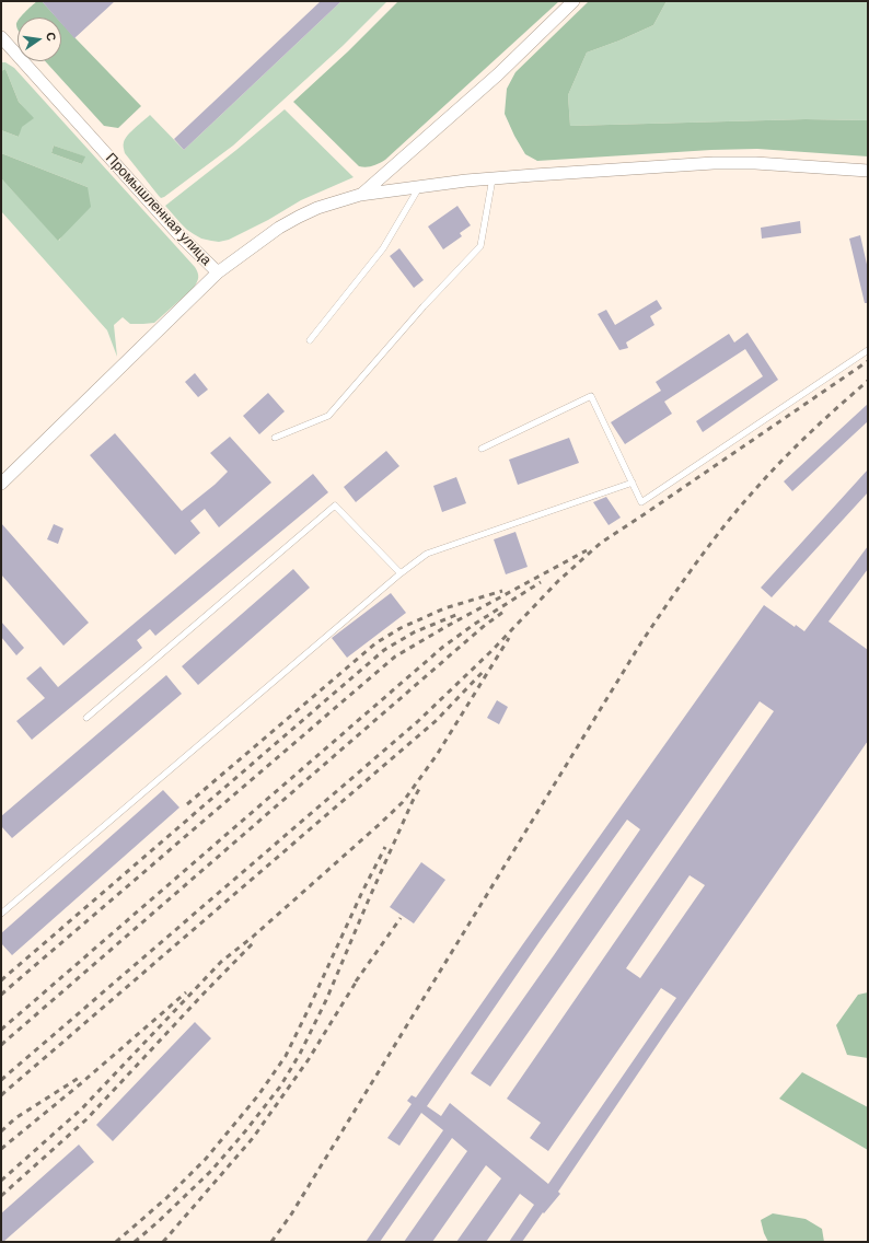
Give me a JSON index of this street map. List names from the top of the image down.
{
  "streets": {
    "street": ["Промышленная улица"]
  },
  "north": "right"
}
